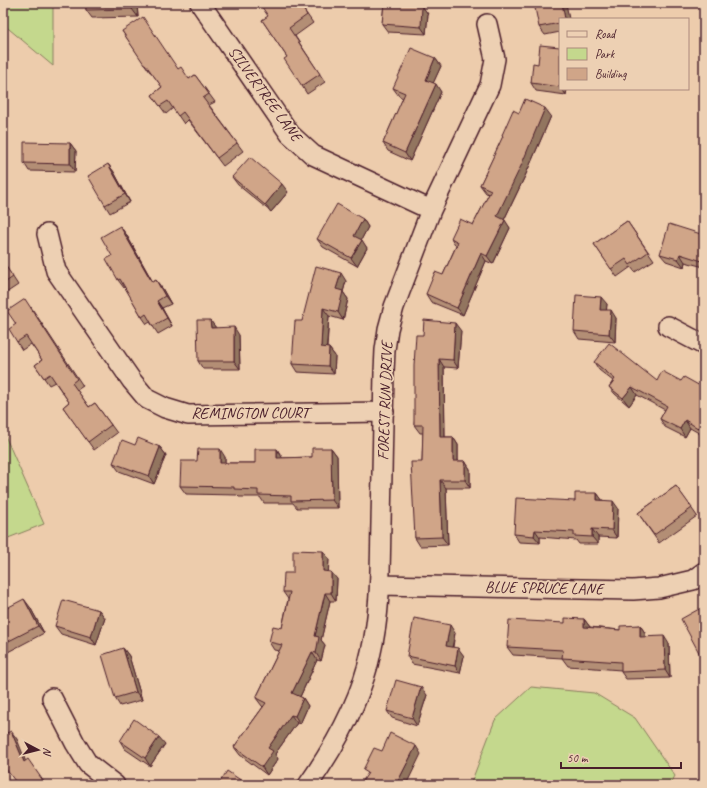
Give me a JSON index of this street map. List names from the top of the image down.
{
  "streets": {
    "street": [
      "SILVERTREE LANE",
      "FOREST RUN DRIVE",
      "REMINGTON COURT",
      "BLUE SPRUCE LANE"
    ]
  },
  "crossings": [
    ["SILVERTREE LANE", "FOREST RUN DRIVE"],
    ["FOREST RUN DRIVE", "REMINGTON COURT"],
    ["FOREST RUN DRIVE", "BLUE SPRUCE LANE"]
  ],
  "legend": ["Road", "Park", "Building"],
  "scale_bar": "50 m",
  "north": "right"
}
